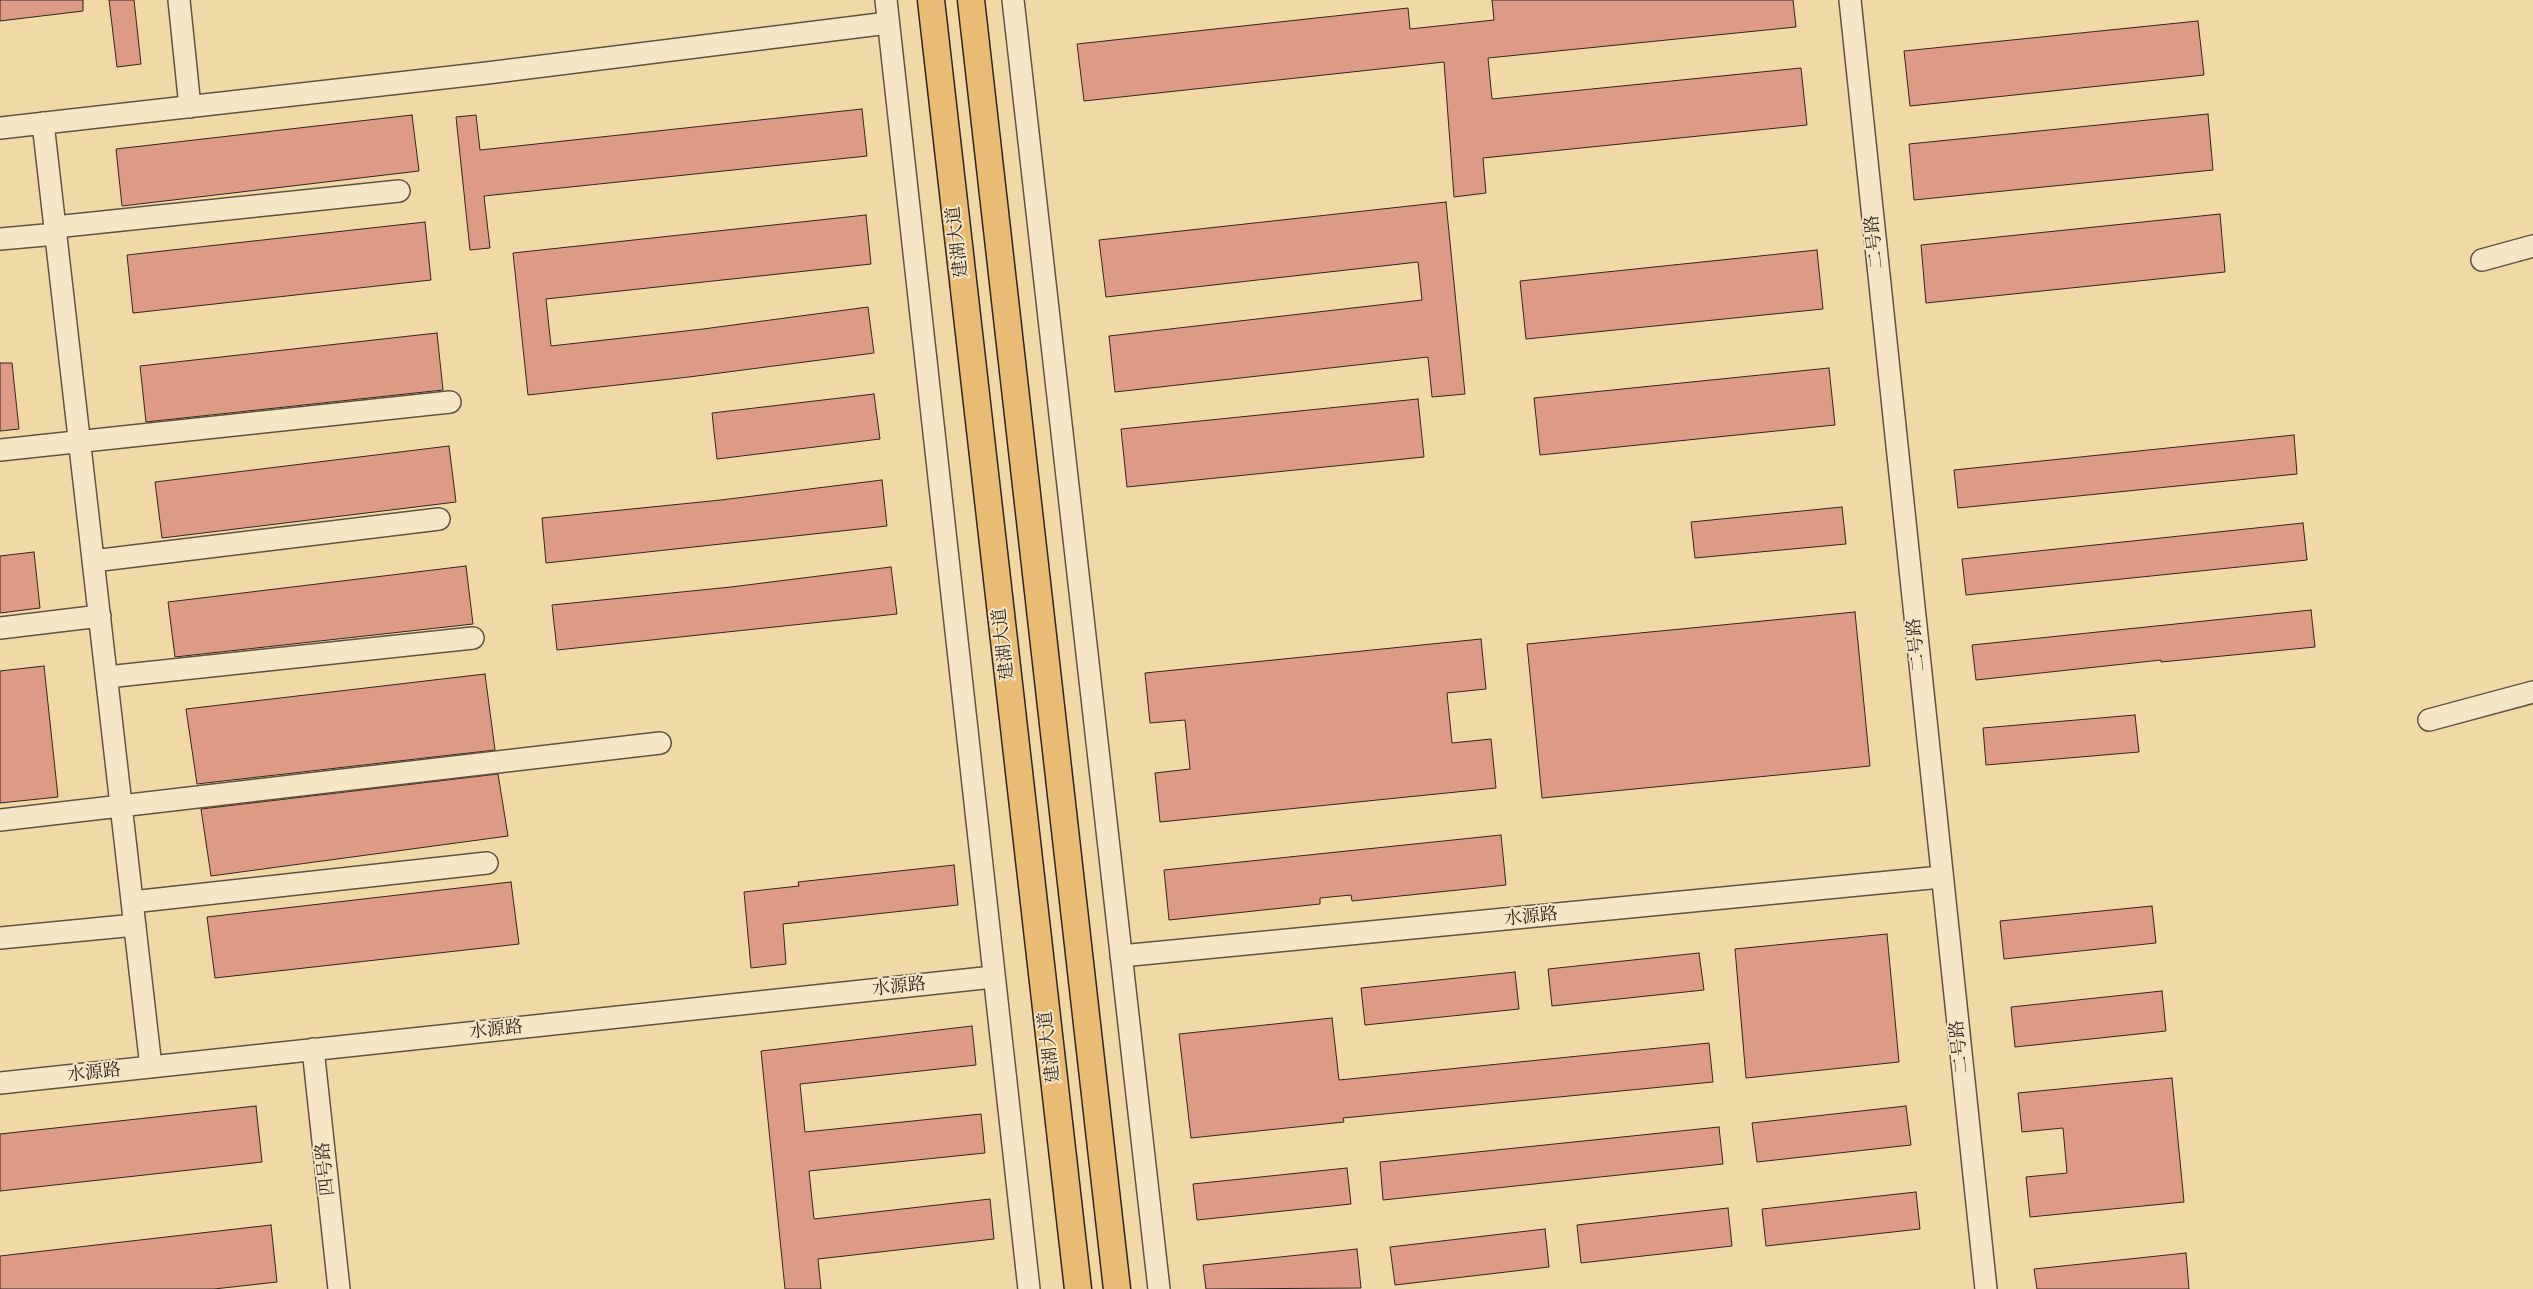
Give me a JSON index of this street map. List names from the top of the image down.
{
  "streets": {
    "main road": ["建湖大道"],
    "street": ["二号路", "水源路", "四号路"]
  },
  "crossings": [
    ["二号路", "水源路"],
    ["水源路", "四号路"]
  ]
}
